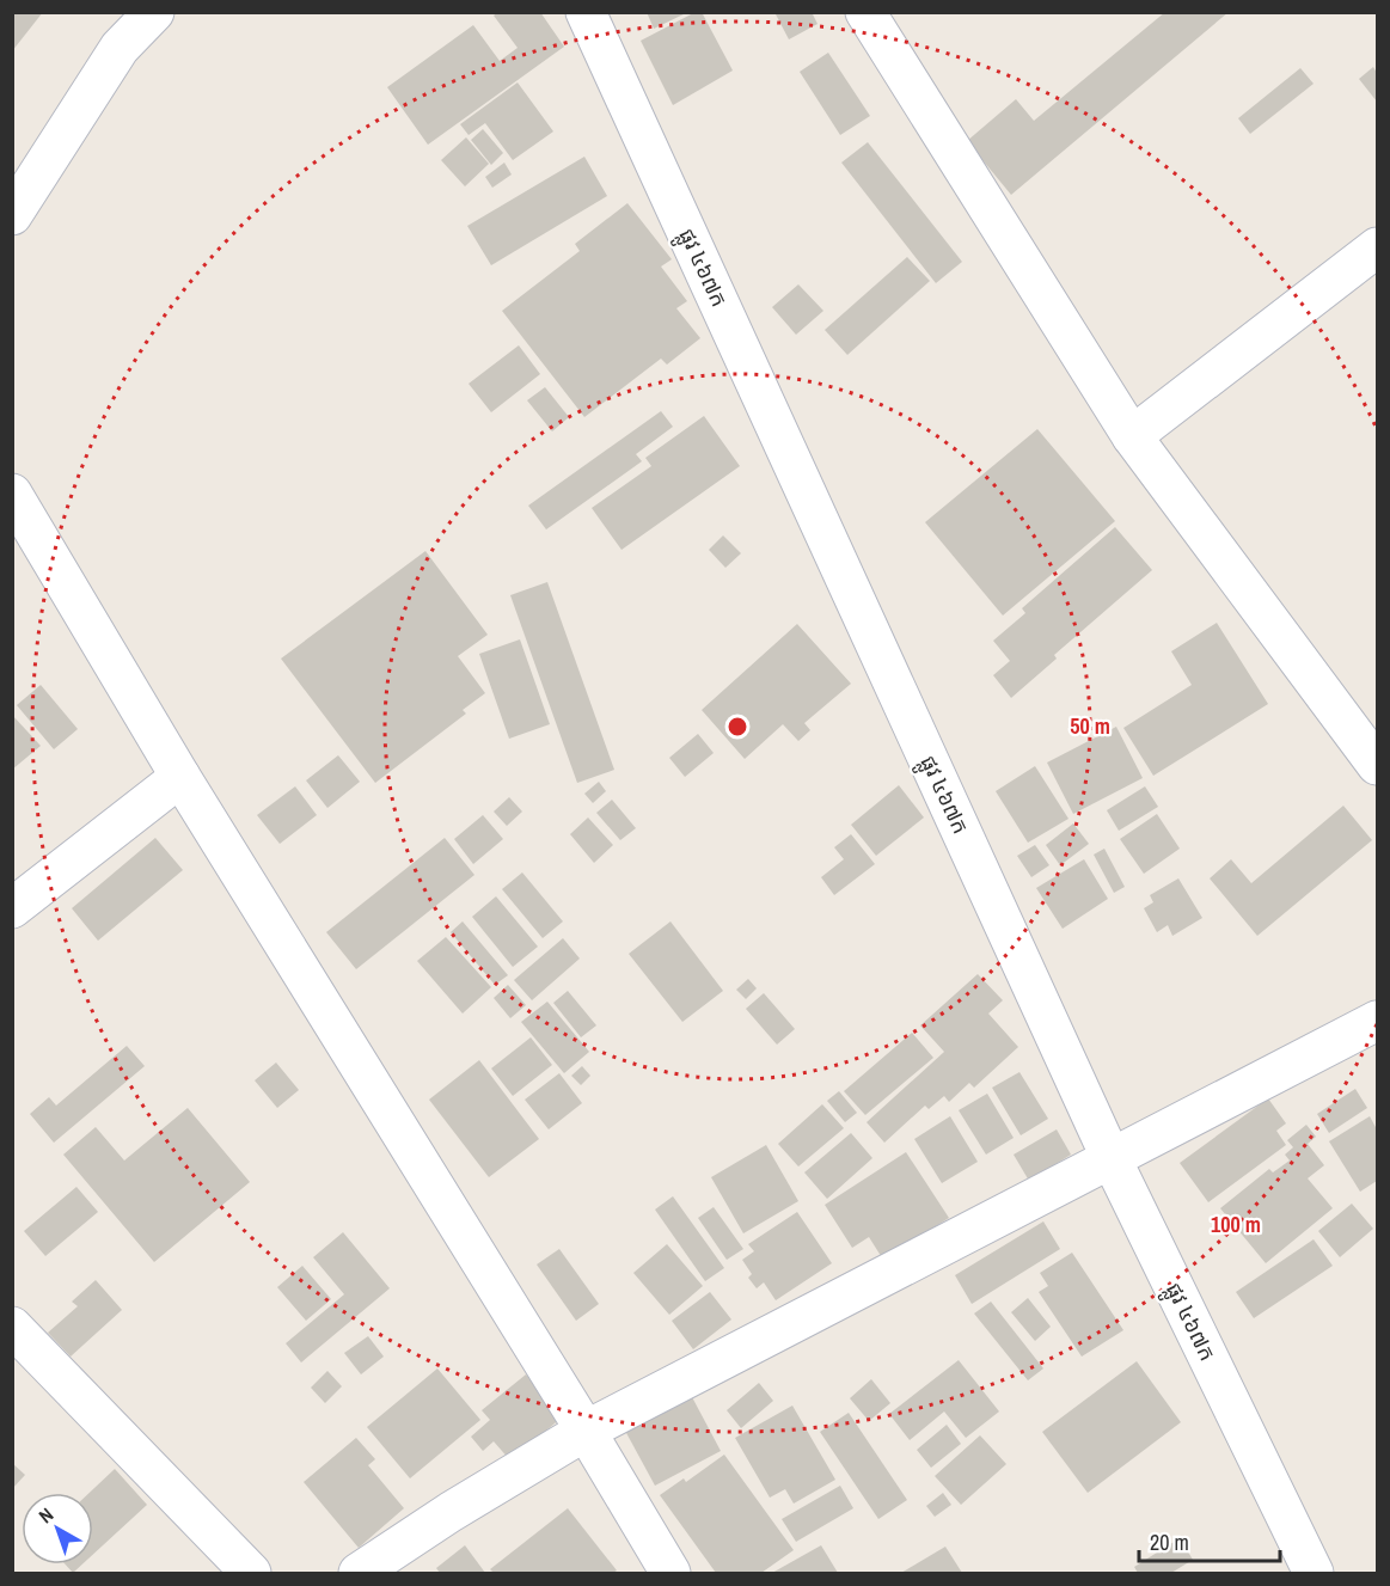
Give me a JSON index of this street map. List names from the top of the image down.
{
  "streets": {
    "street": ["ផ្លូវ ៤៦៧ក"]
  },
  "scale_bar": "20 m",
  "north": "top left",
  "rings": ["50 m", "100 m"]
}
